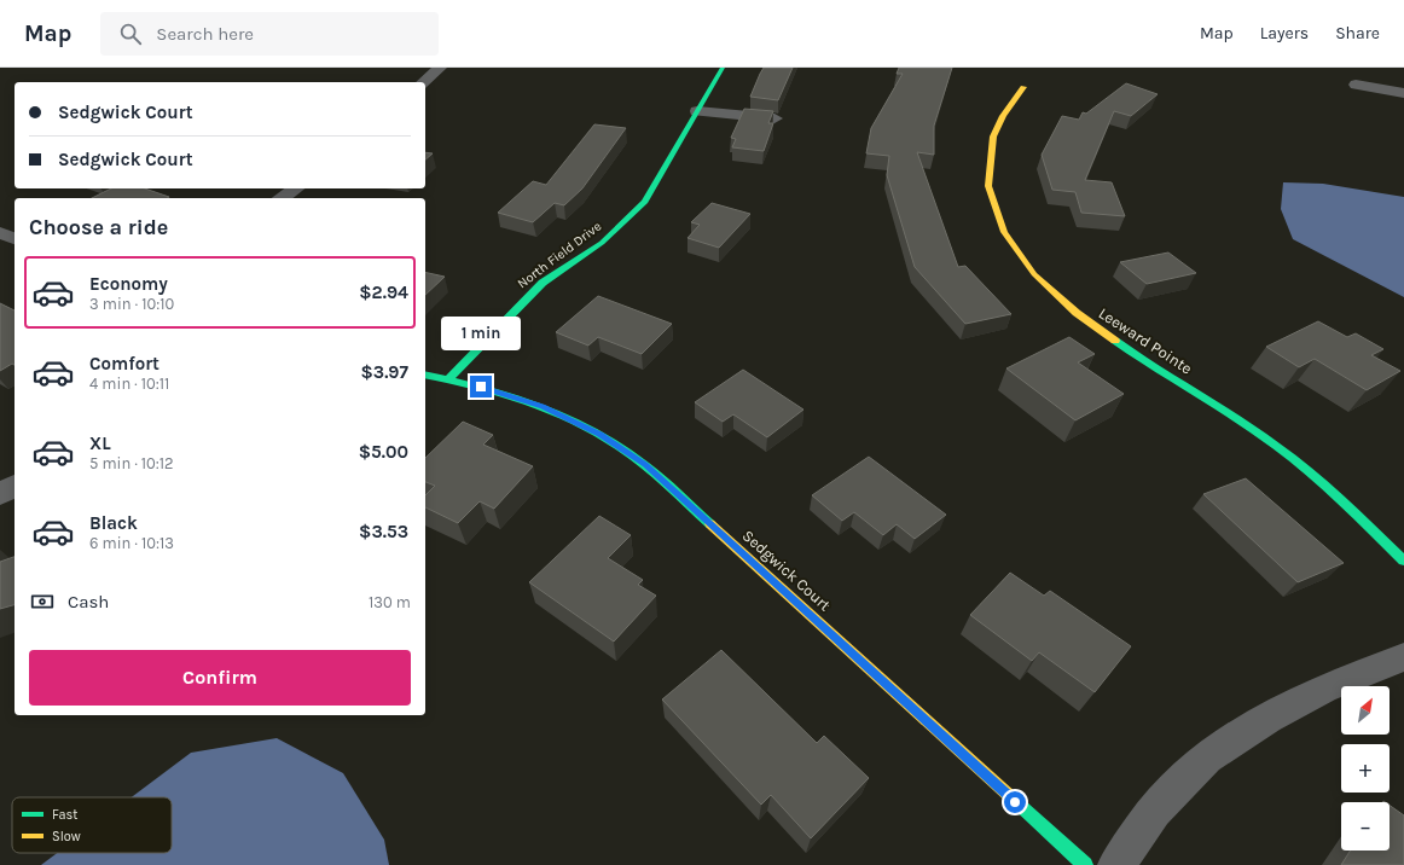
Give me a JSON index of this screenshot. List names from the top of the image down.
{
  "streets": {
    "street": ["North Field Drive", "Leeward Pointe", "Sedgwick Court"]
  },
  "crossings": [
    ["North Field Drive", "Sedgwick Court"]
  ],
  "legend": ["Fast", "Slow"],
  "north": "top right",
  "page": {
    "header": "Map",
    "search": "Search here",
    "nav": ["Map", "Layers", "Share"],
    "banner": ["Sedgwick Court", "Sedgwick Court"],
    "heading": "Choose a ride",
    "list": [
      {
        "name": "Economy",
        "note": "3 min · 10:10",
        "value": "$2.94"
      },
      {
        "name": "Comfort",
        "note": "4 min · 10:11",
        "value": "$3.97"
      },
      {
        "name": "XL",
        "note": "5 min · 10:12",
        "value": "$5.00"
      },
      {
        "name": "Black",
        "note": "6 min · 10:13",
        "value": "$3.53"
      }
    ],
    "bubble": "1 min",
    "pay": ["Cash", "130 m"],
    "buttons": "Confirm",
    "map_buttons": ["+", "−"]
  }
}
